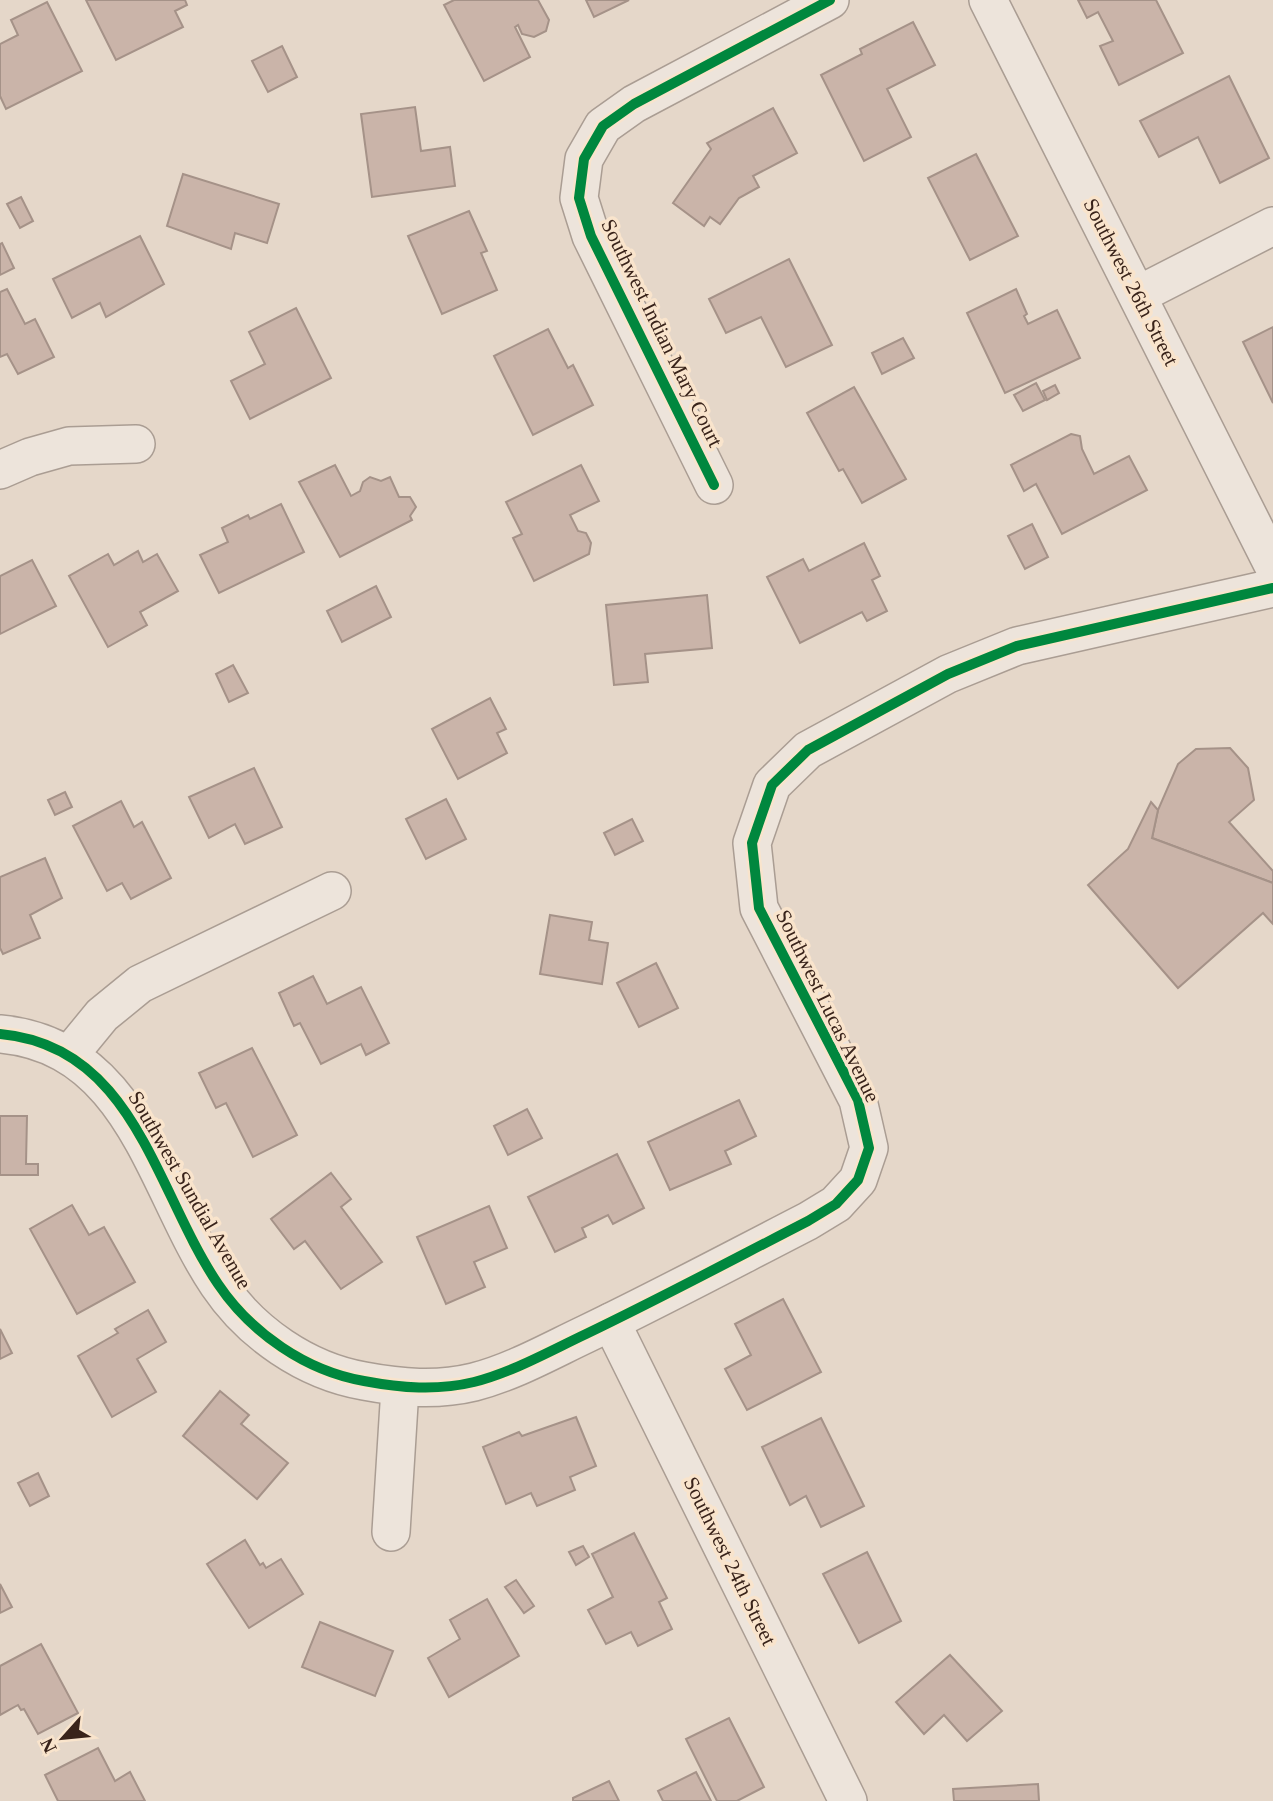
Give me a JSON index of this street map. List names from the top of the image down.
{
  "streets": {
    "street": [
      "Southwest 26th Street",
      "Southwest Indian Mary Court",
      "Southwest Lucas Avenue",
      "Southwest Sundial Avenue",
      "Southwest 24th Street"
    ]
  },
  "crossings": [
    ["Southwest Lucas Avenue", "Southwest Sundial Avenue"],
    ["Southwest Sundial Avenue", "Southwest 24th Street"]
  ],
  "north": "bottom left"
}
